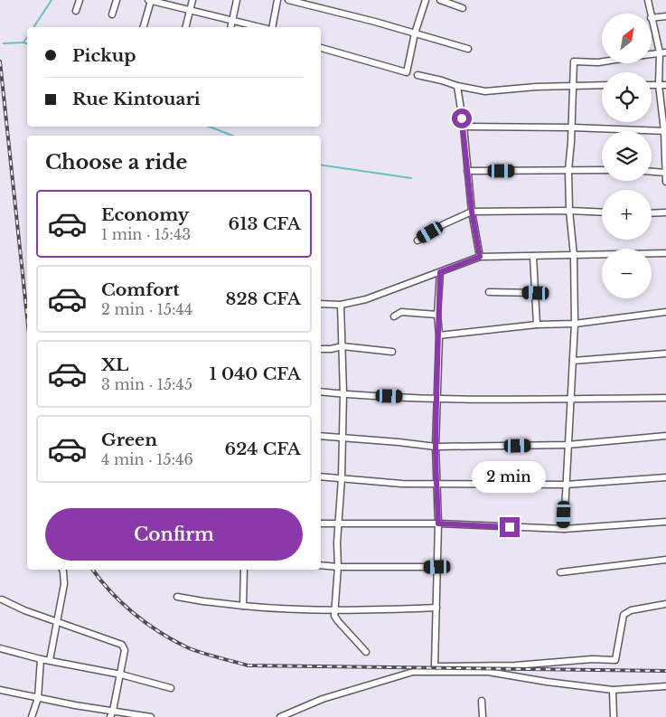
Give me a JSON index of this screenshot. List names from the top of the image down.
{
  "north": "top right",
  "page": {
    "map_buttons": ["+", "−"],
    "banner": ["Pickup", "Rue Kintouari"],
    "heading": "Choose a ride",
    "list": [
      {
        "name": "Economy",
        "note": "1 min · 15:43",
        "value": "613 CFA"
      },
      {
        "name": "Comfort",
        "note": "2 min · 15:44",
        "value": "828 CFA"
      },
      {
        "name": "XL",
        "note": "3 min · 15:45",
        "value": "1 040 CFA"
      },
      {
        "name": "Green",
        "note": "4 min · 15:46",
        "value": "624 CFA"
      }
    ],
    "bubble": "2 min",
    "buttons": "Confirm"
  }
}
